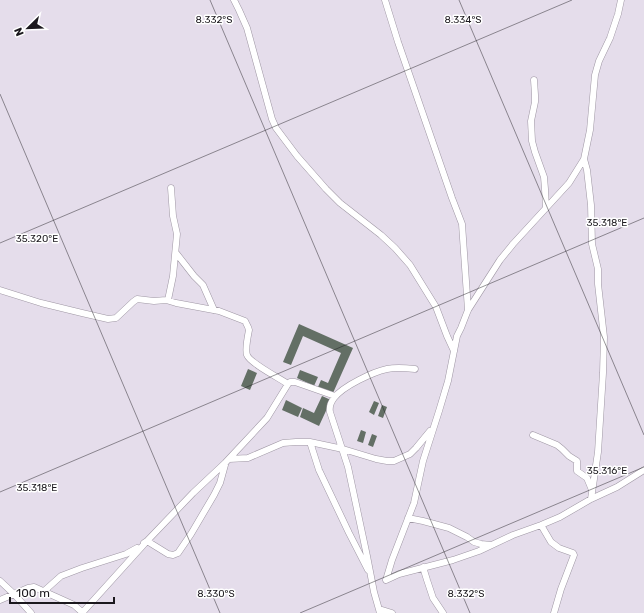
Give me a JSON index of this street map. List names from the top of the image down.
{
  "scale_bar": "100 m",
  "north": "bottom left",
  "coordinates": [
    "8.332°S",
    "8.334°S",
    "35.318°E",
    "35.320°E",
    "35.316°E",
    "8.330°S"
  ]
}
